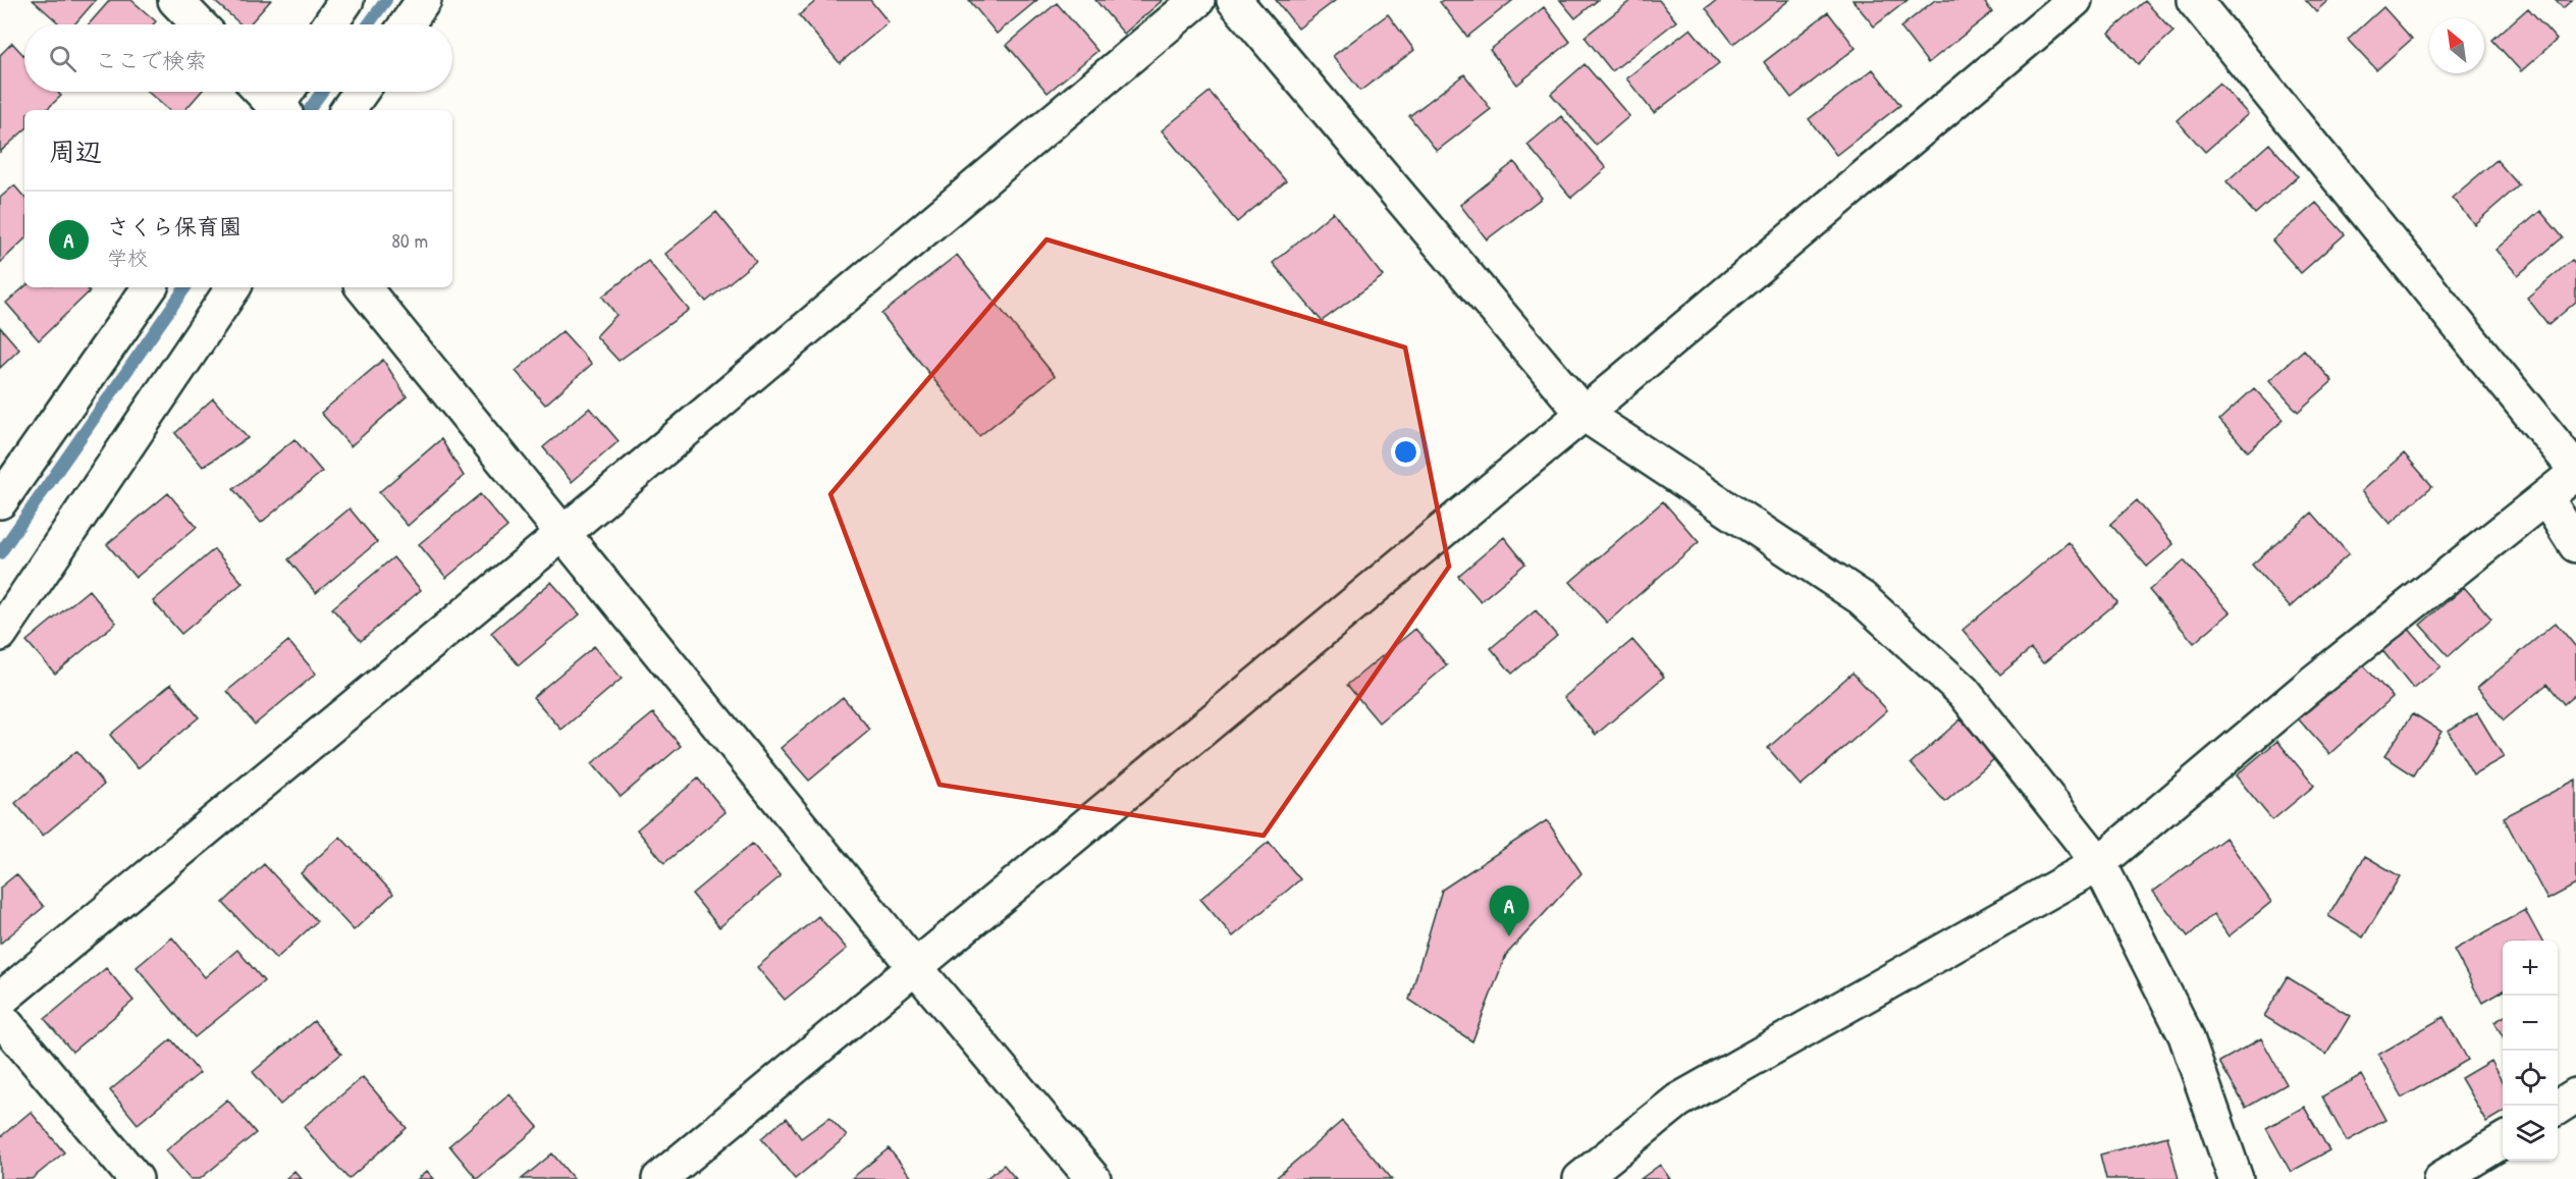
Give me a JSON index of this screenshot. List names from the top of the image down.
{
  "north": "top left",
  "page": {
    "search": "ここで検索",
    "heading": "周辺",
    "list": [
      {
        "mark": "A",
        "name": "さくら保育園",
        "note": "学校",
        "value": "80 m"
      }
    ],
    "pins": "A",
    "map_buttons": ["+", "−"]
  }
}
